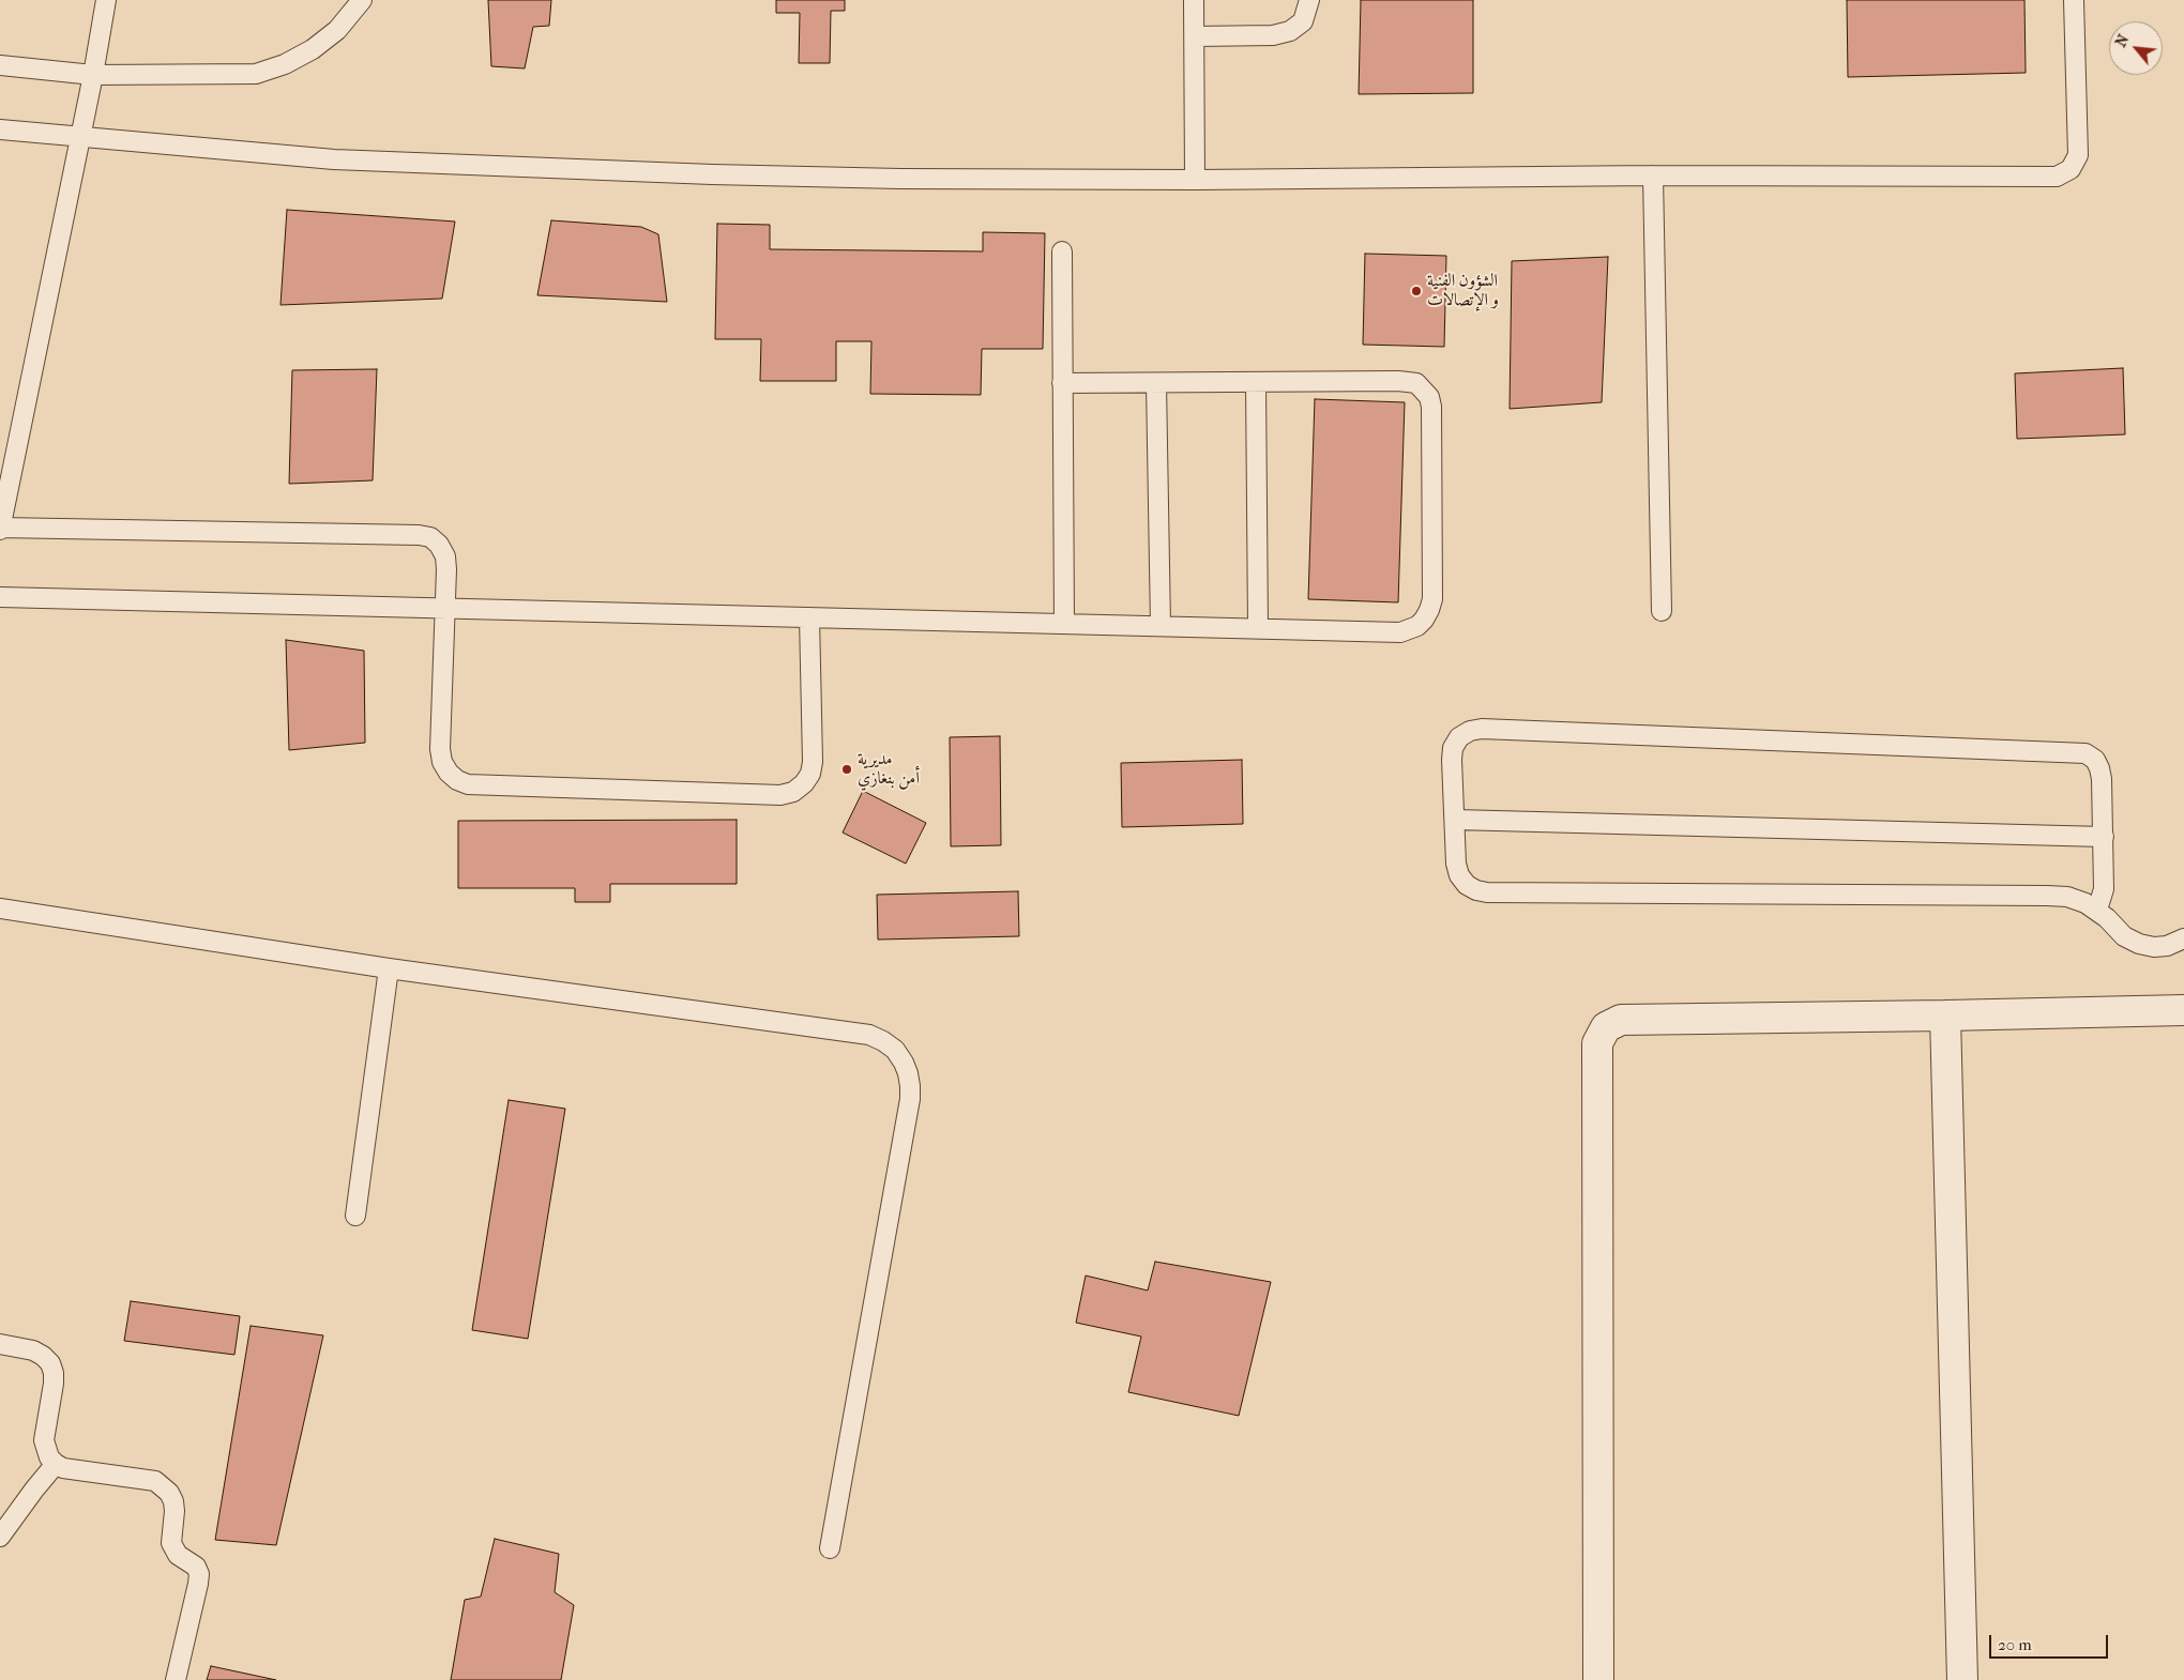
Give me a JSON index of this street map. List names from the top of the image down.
{
  "places": ["الشؤون الفنية و الإتصالات", "مديرية أمن بنغازي"],
  "scale_bar": "20 m",
  "north": "top left"
}
